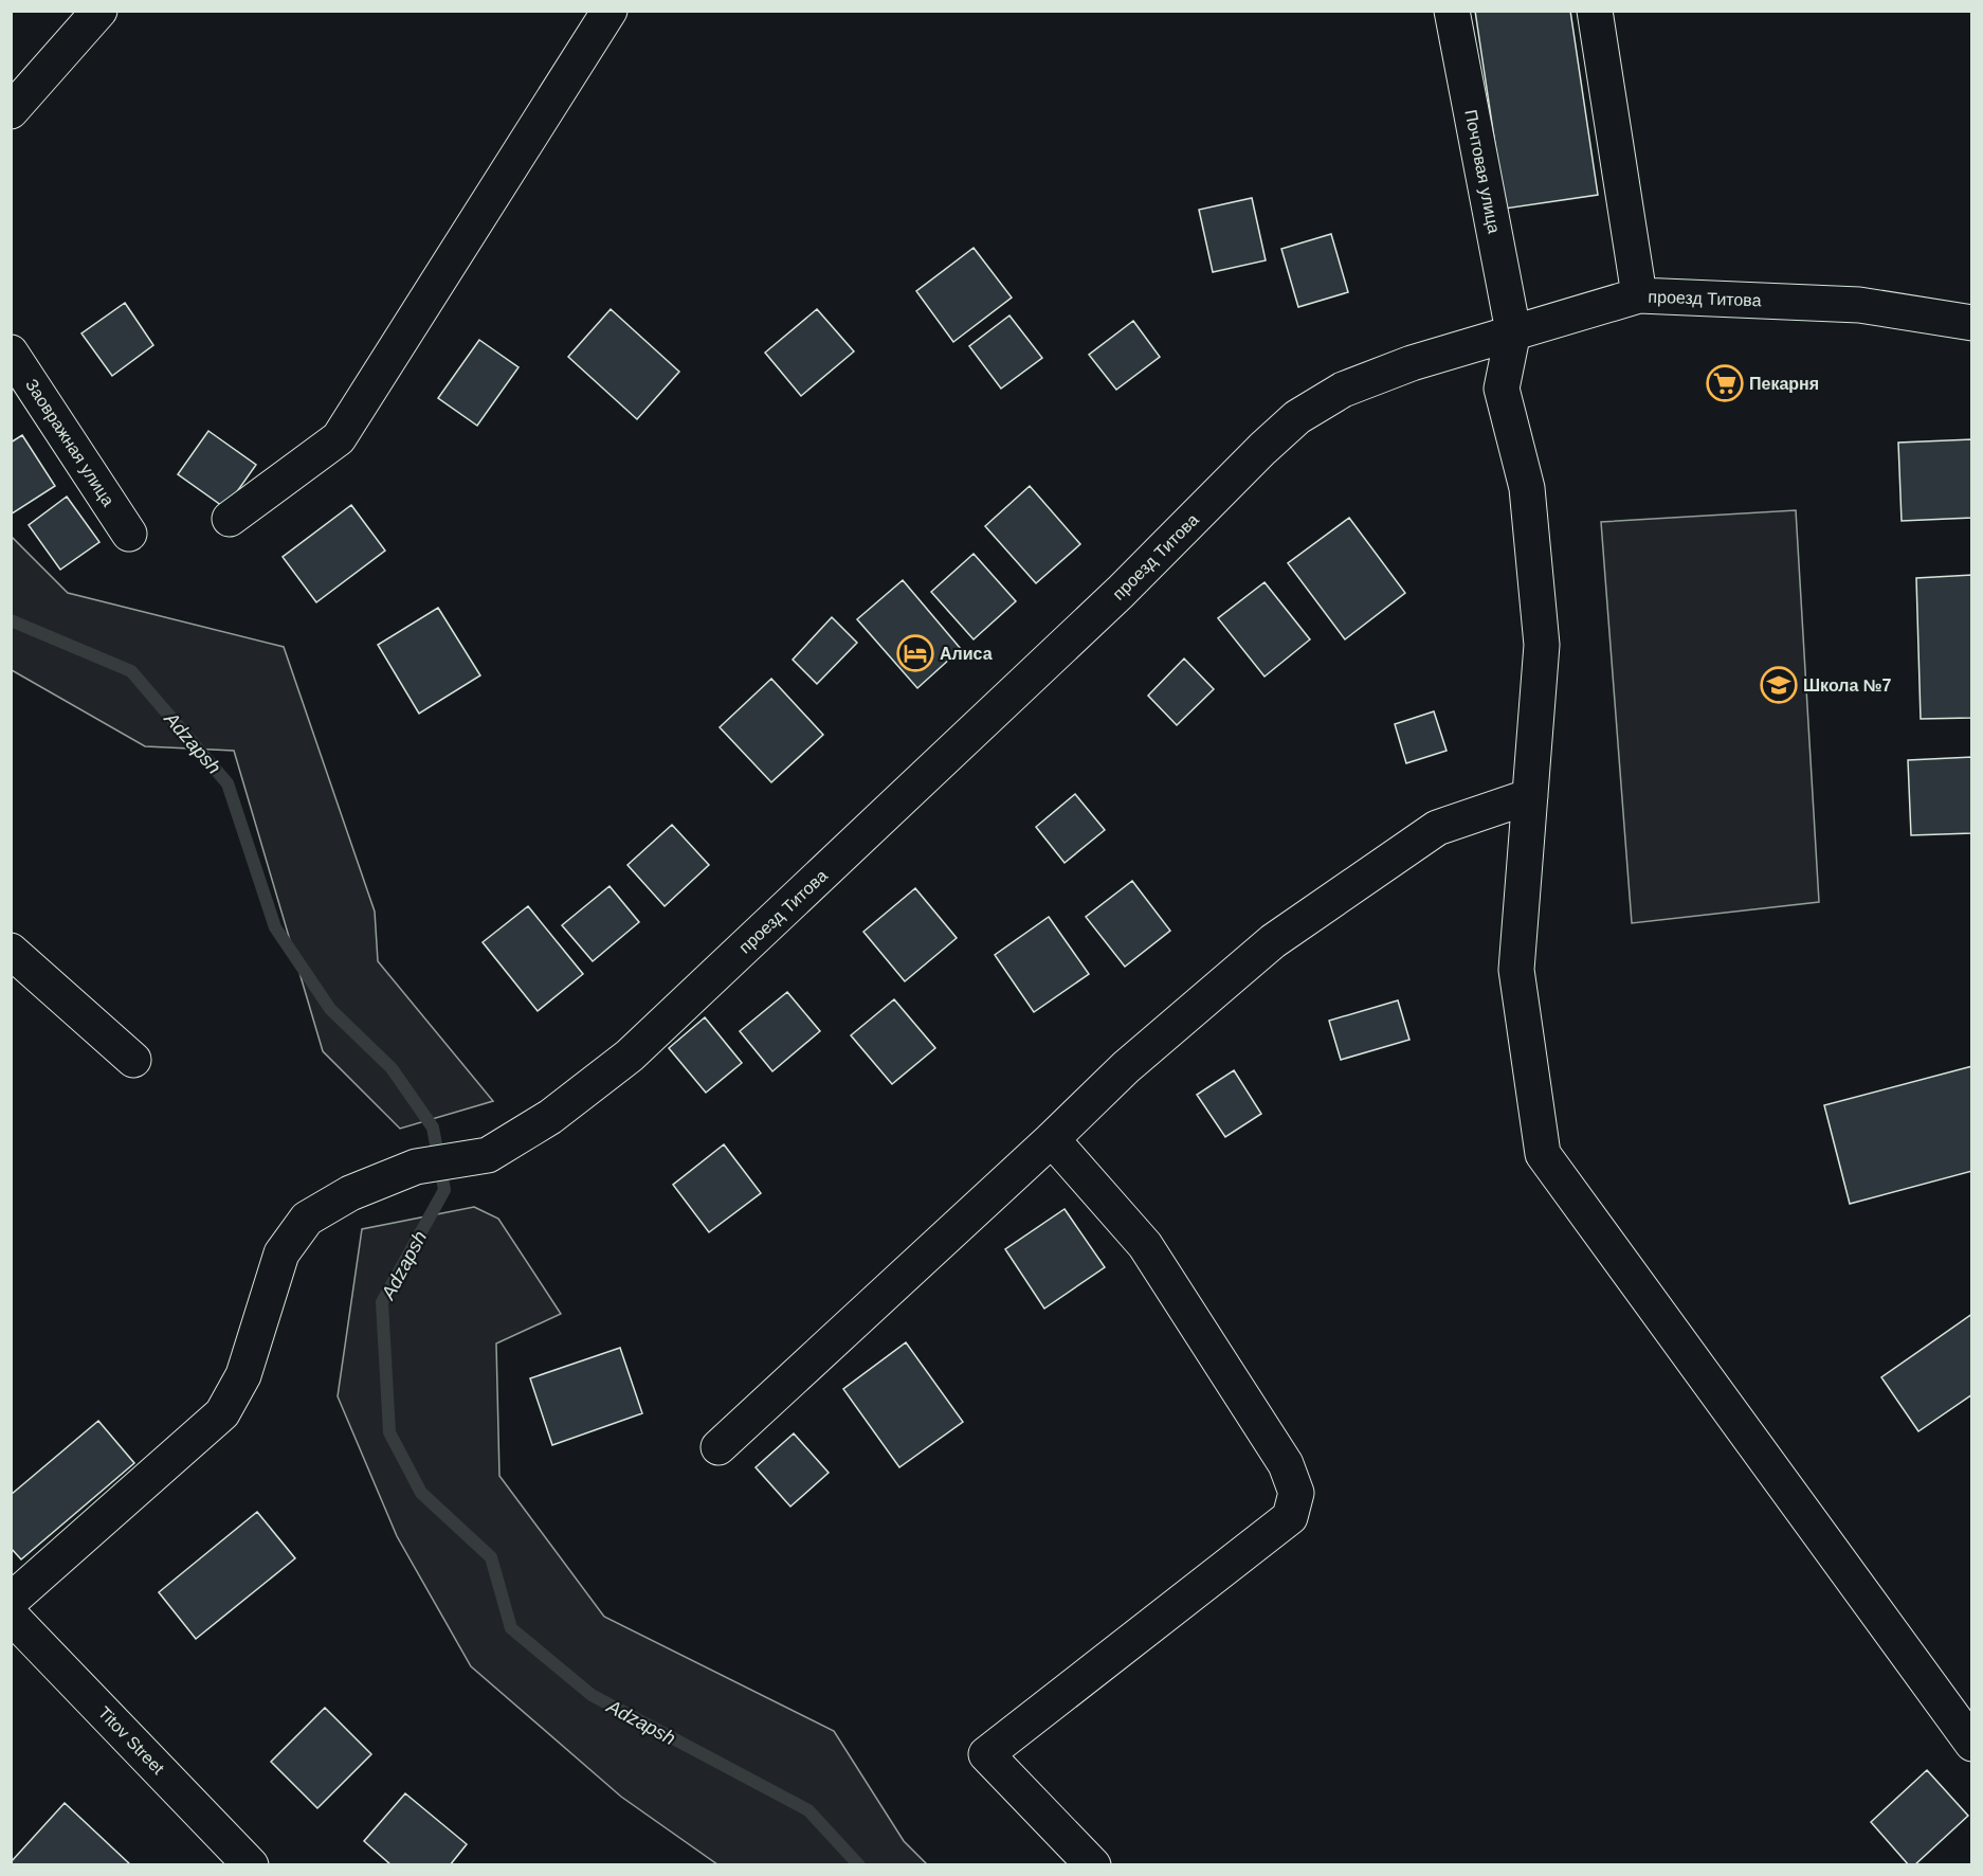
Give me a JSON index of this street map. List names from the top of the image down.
{
  "streets": {
    "street": [
      "Почтовая улица",
      "проезд Титова",
      "Заовражная улица",
      "Titov Street"
    ]
  },
  "crossings": [
    ["Почтовая улица", "проезд Титова"]
  ],
  "water": ["Adzapsh"],
  "places": {
    "supermarket": ["Пекарня"],
    "hotel": ["Алиса"],
    "school or university": ["Школа №7"]
  }
}
